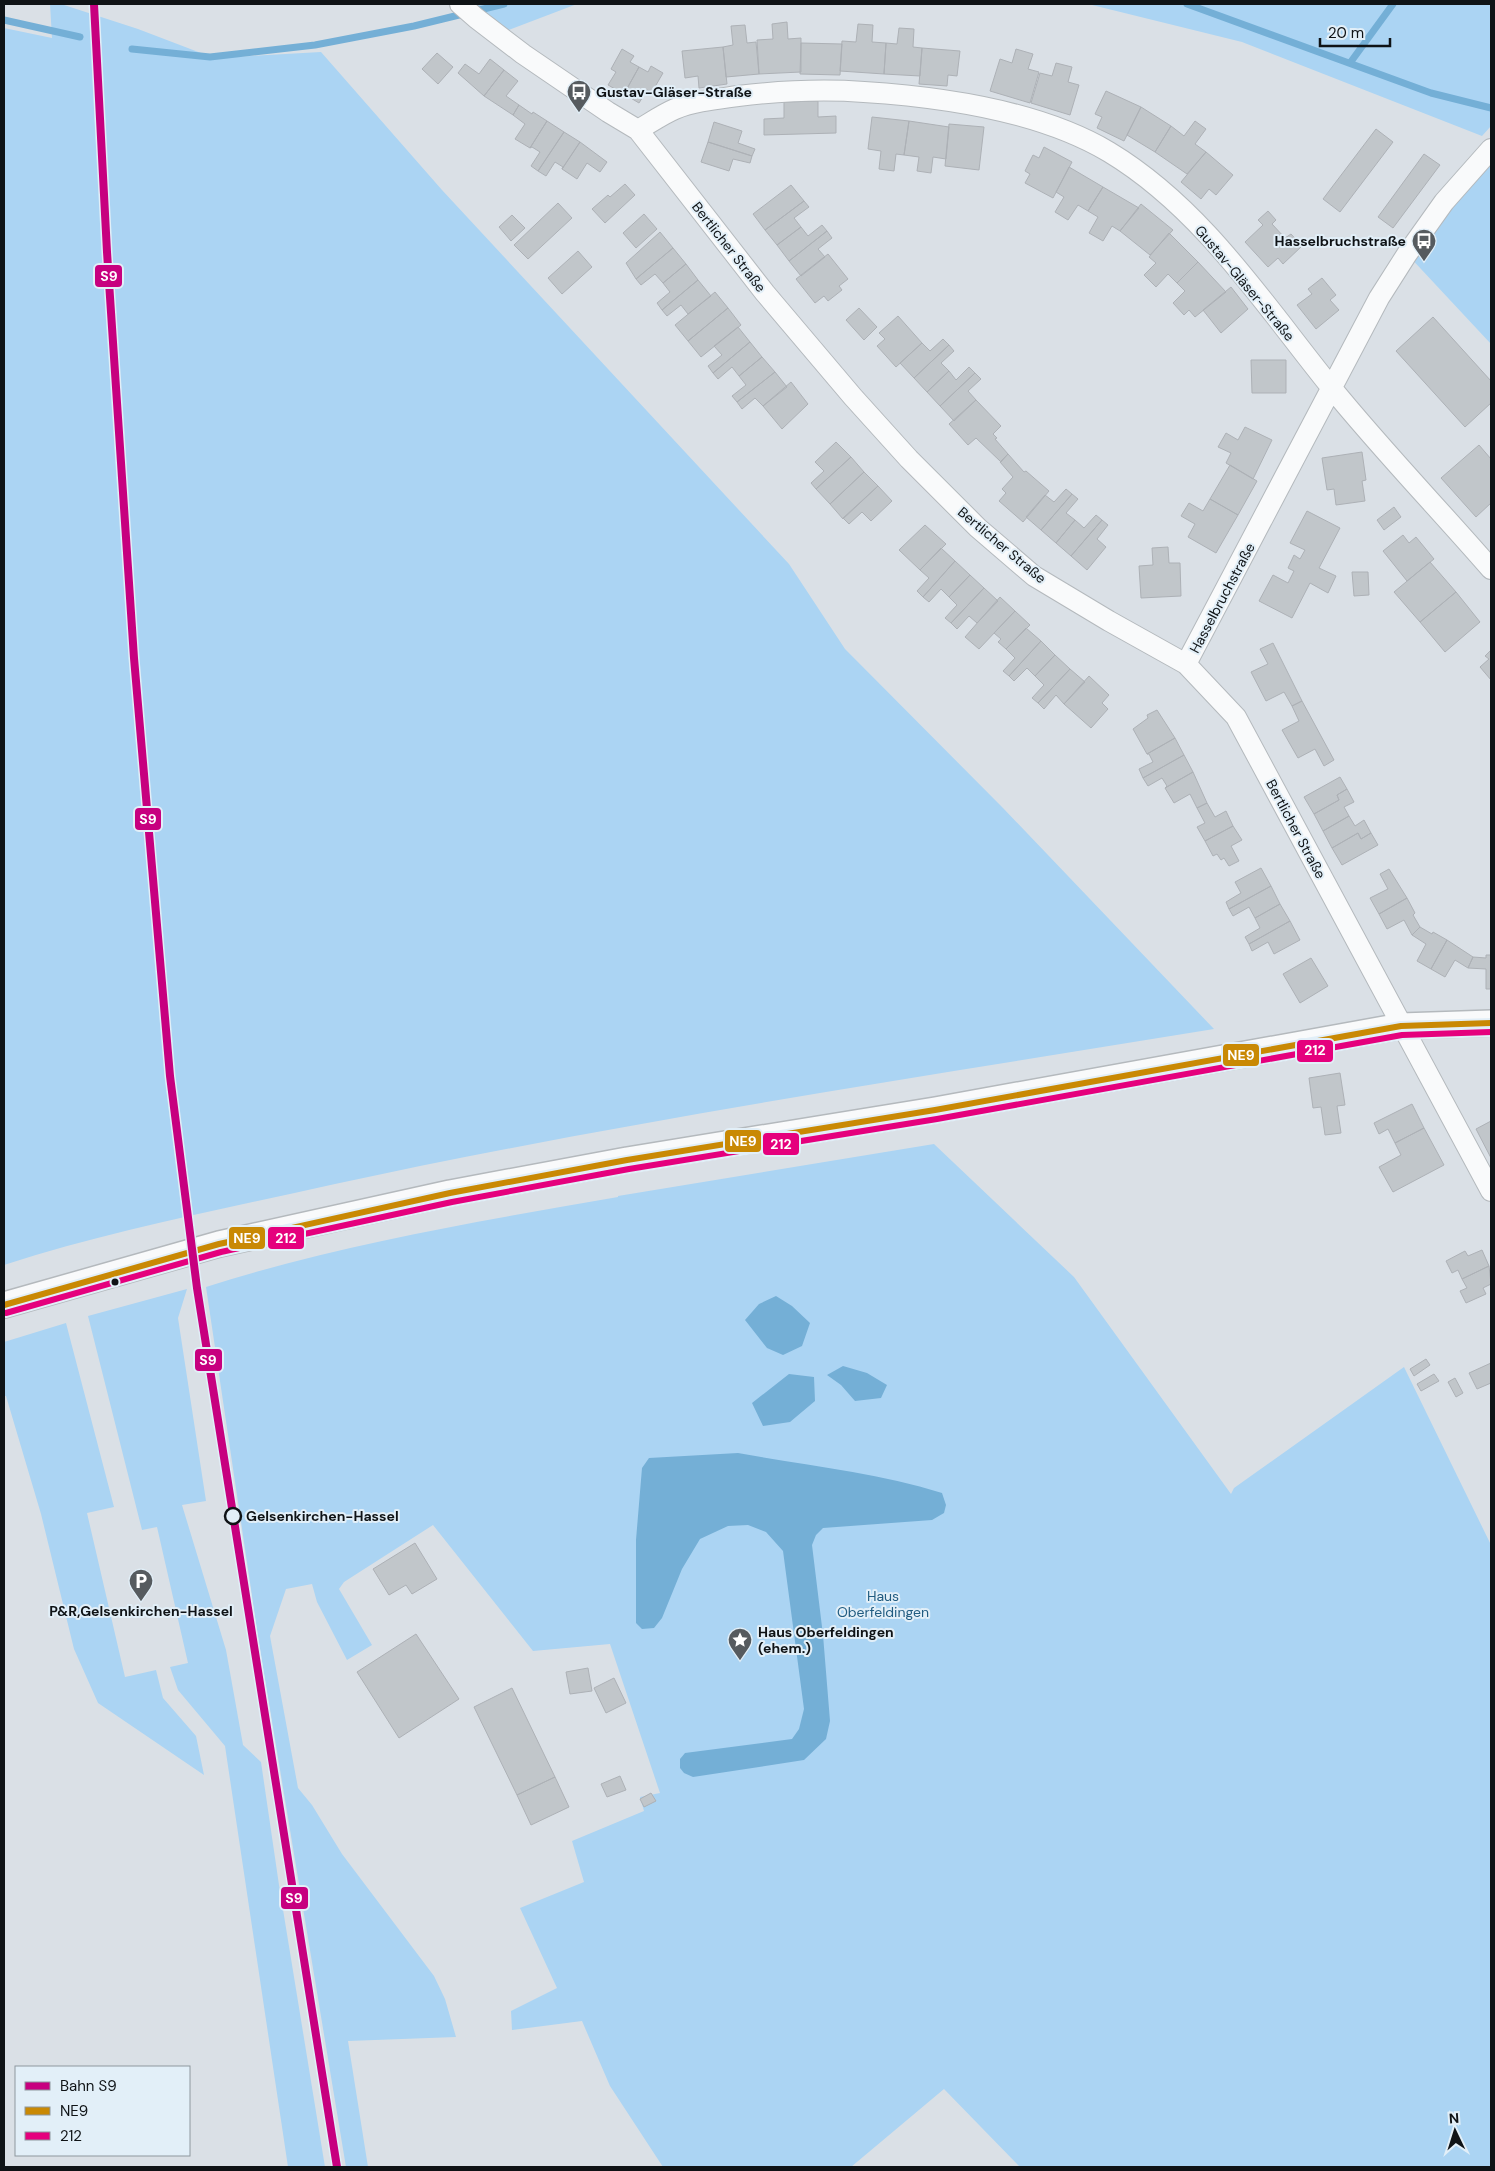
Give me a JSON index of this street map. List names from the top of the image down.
{
  "streets": {
    "street": ["Bertlicher Straße", "Gustav-Gläser-Straße", "Hasselbruchstraße"]
  },
  "crossings": [
    ["Bertlicher Straße", "Gustav-Gläser-Straße"],
    ["Bertlicher Straße", "Hasselbruchstraße"],
    ["Gustav-Gläser-Straße", "Hasselbruchstraße"]
  ],
  "parks": ["Haus Oberfeldingen"],
  "places": {
    "bus stop": ["Gustav-Gläser-Straße", "Hasselbruchstraße"],
    "other": ["Gelsenkirchen-Hassel"],
    "parking": ["P&R,Gelsenkirchen-Hassel"],
    "place": ["Haus Oberfeldingen (ehem.)"]
  },
  "lines": ["rail line S9", "transit line NE9", "transit line 212"],
  "legend": ["Bahn S9", "NE9", "212"],
  "scale_bar": "20 m",
  "north": "top"
}
